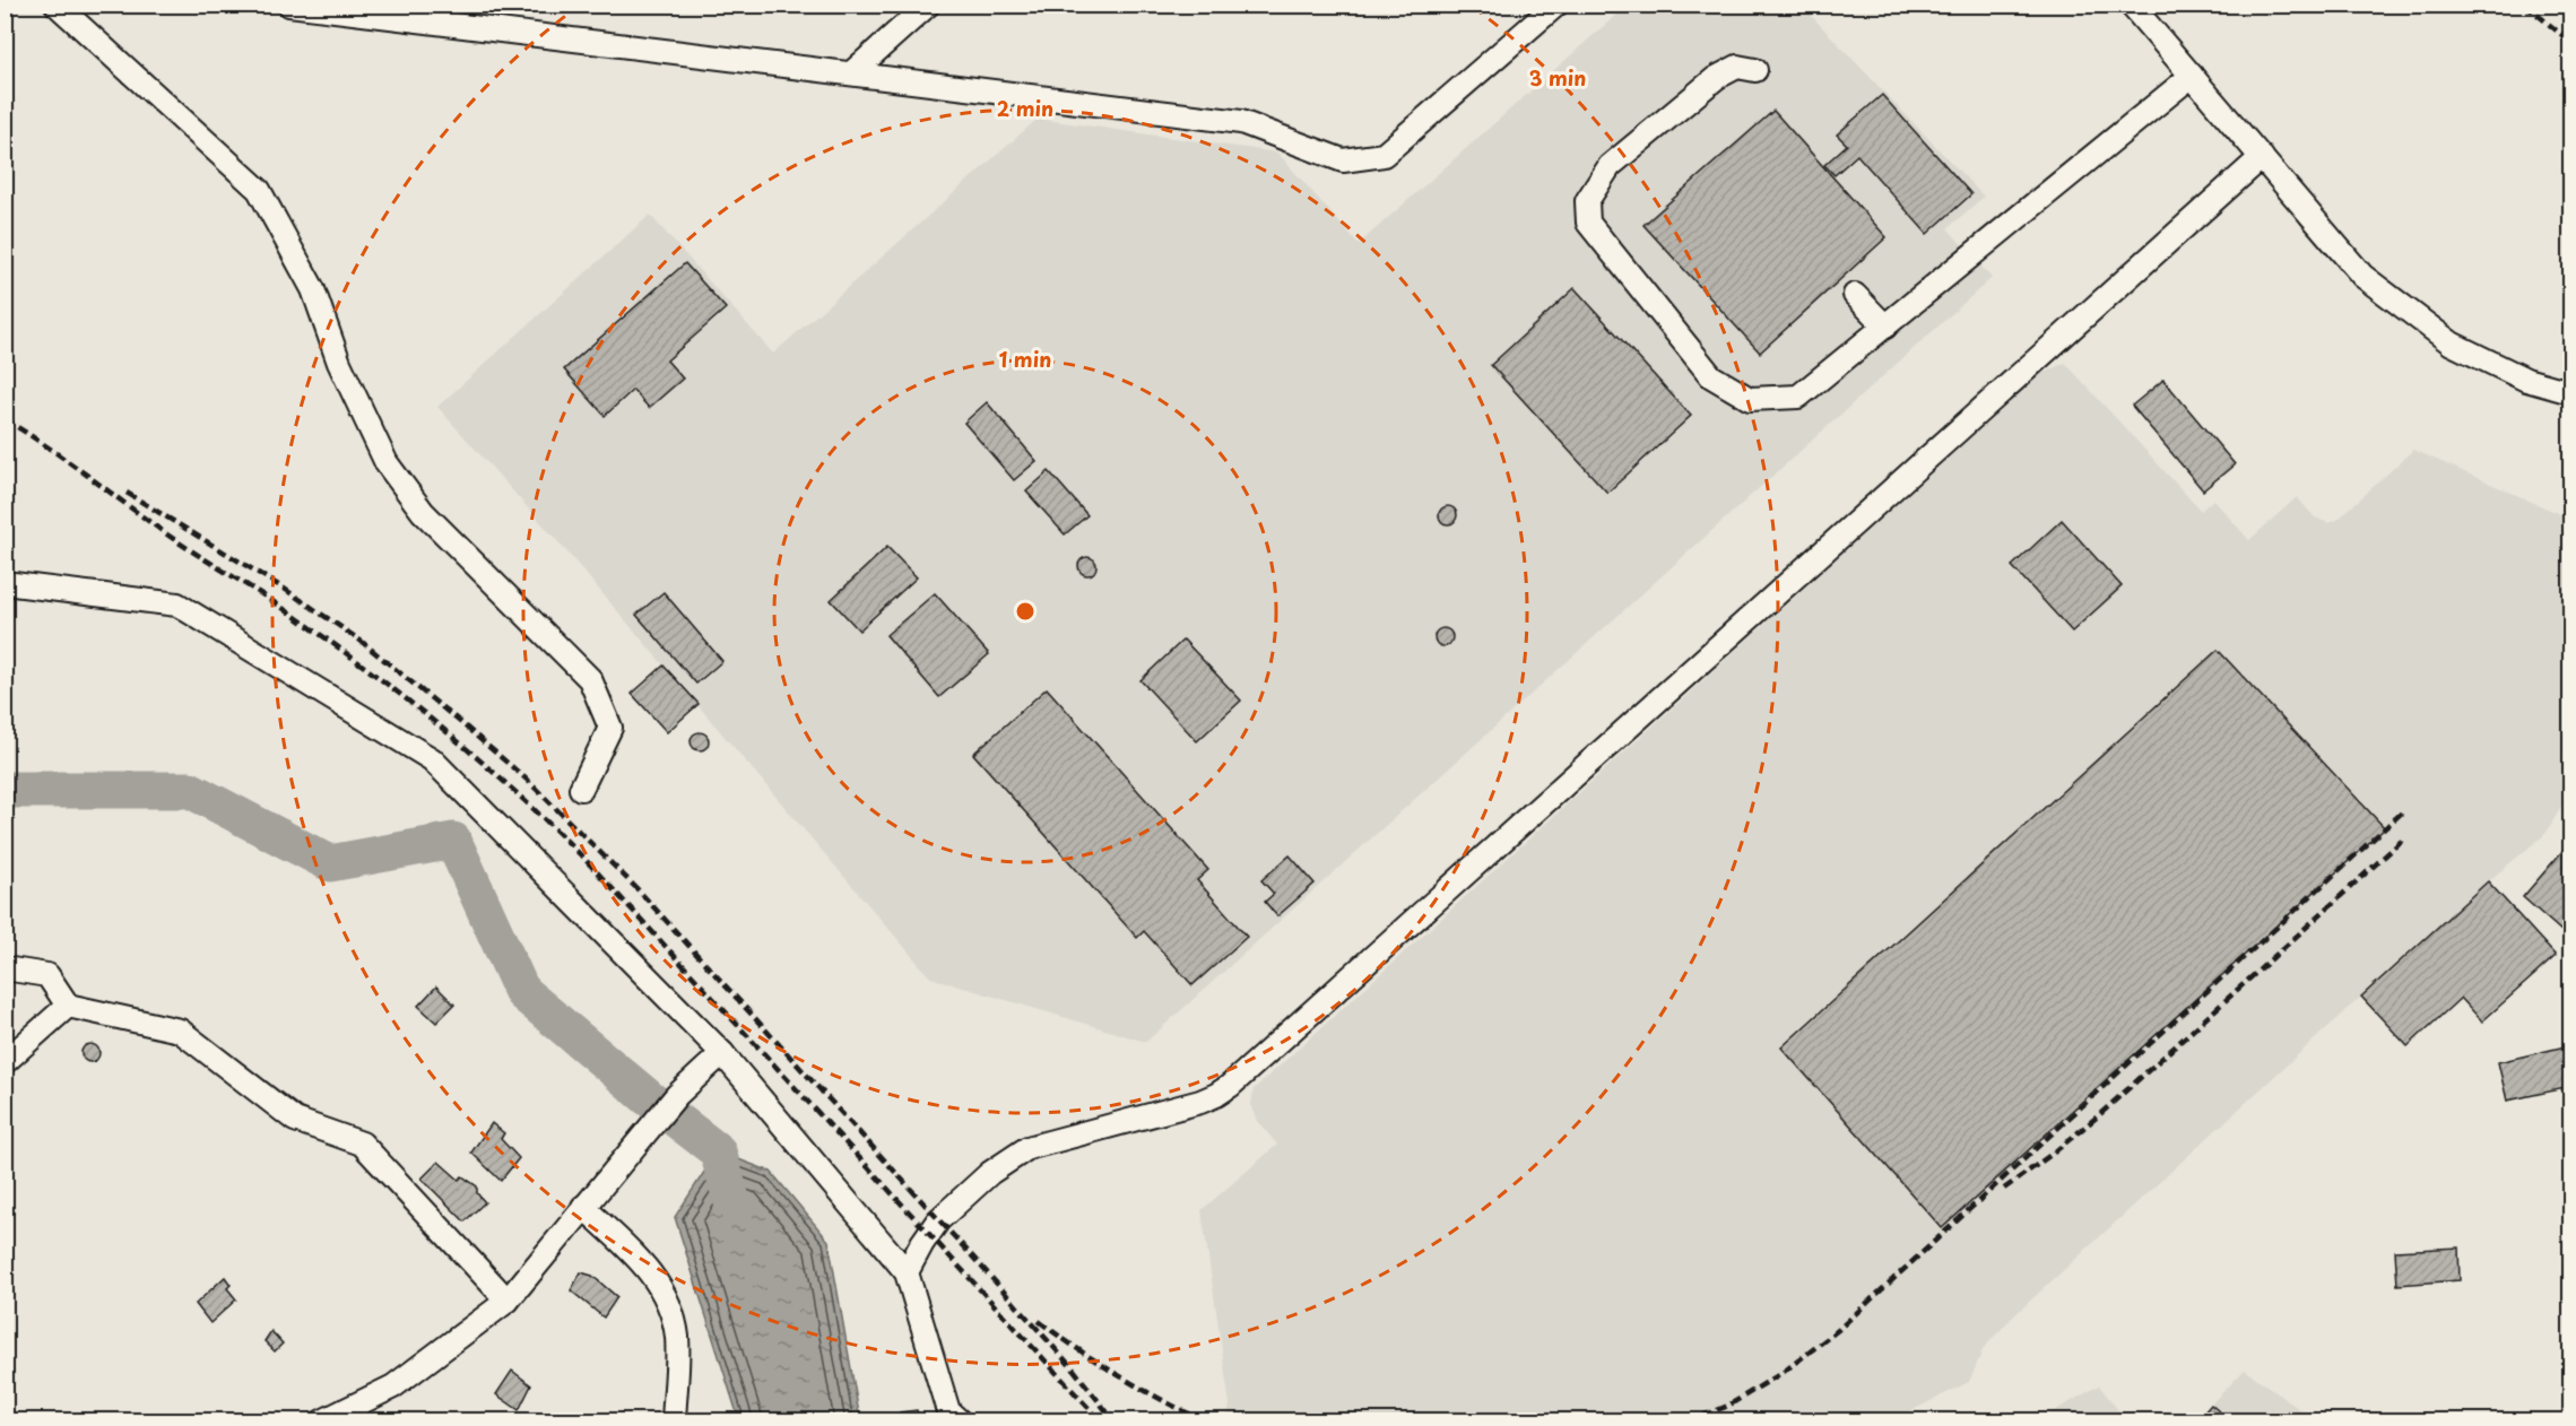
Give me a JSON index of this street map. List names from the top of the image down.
{
  "rings": ["3 min", "2 min", "1 min"]
}
